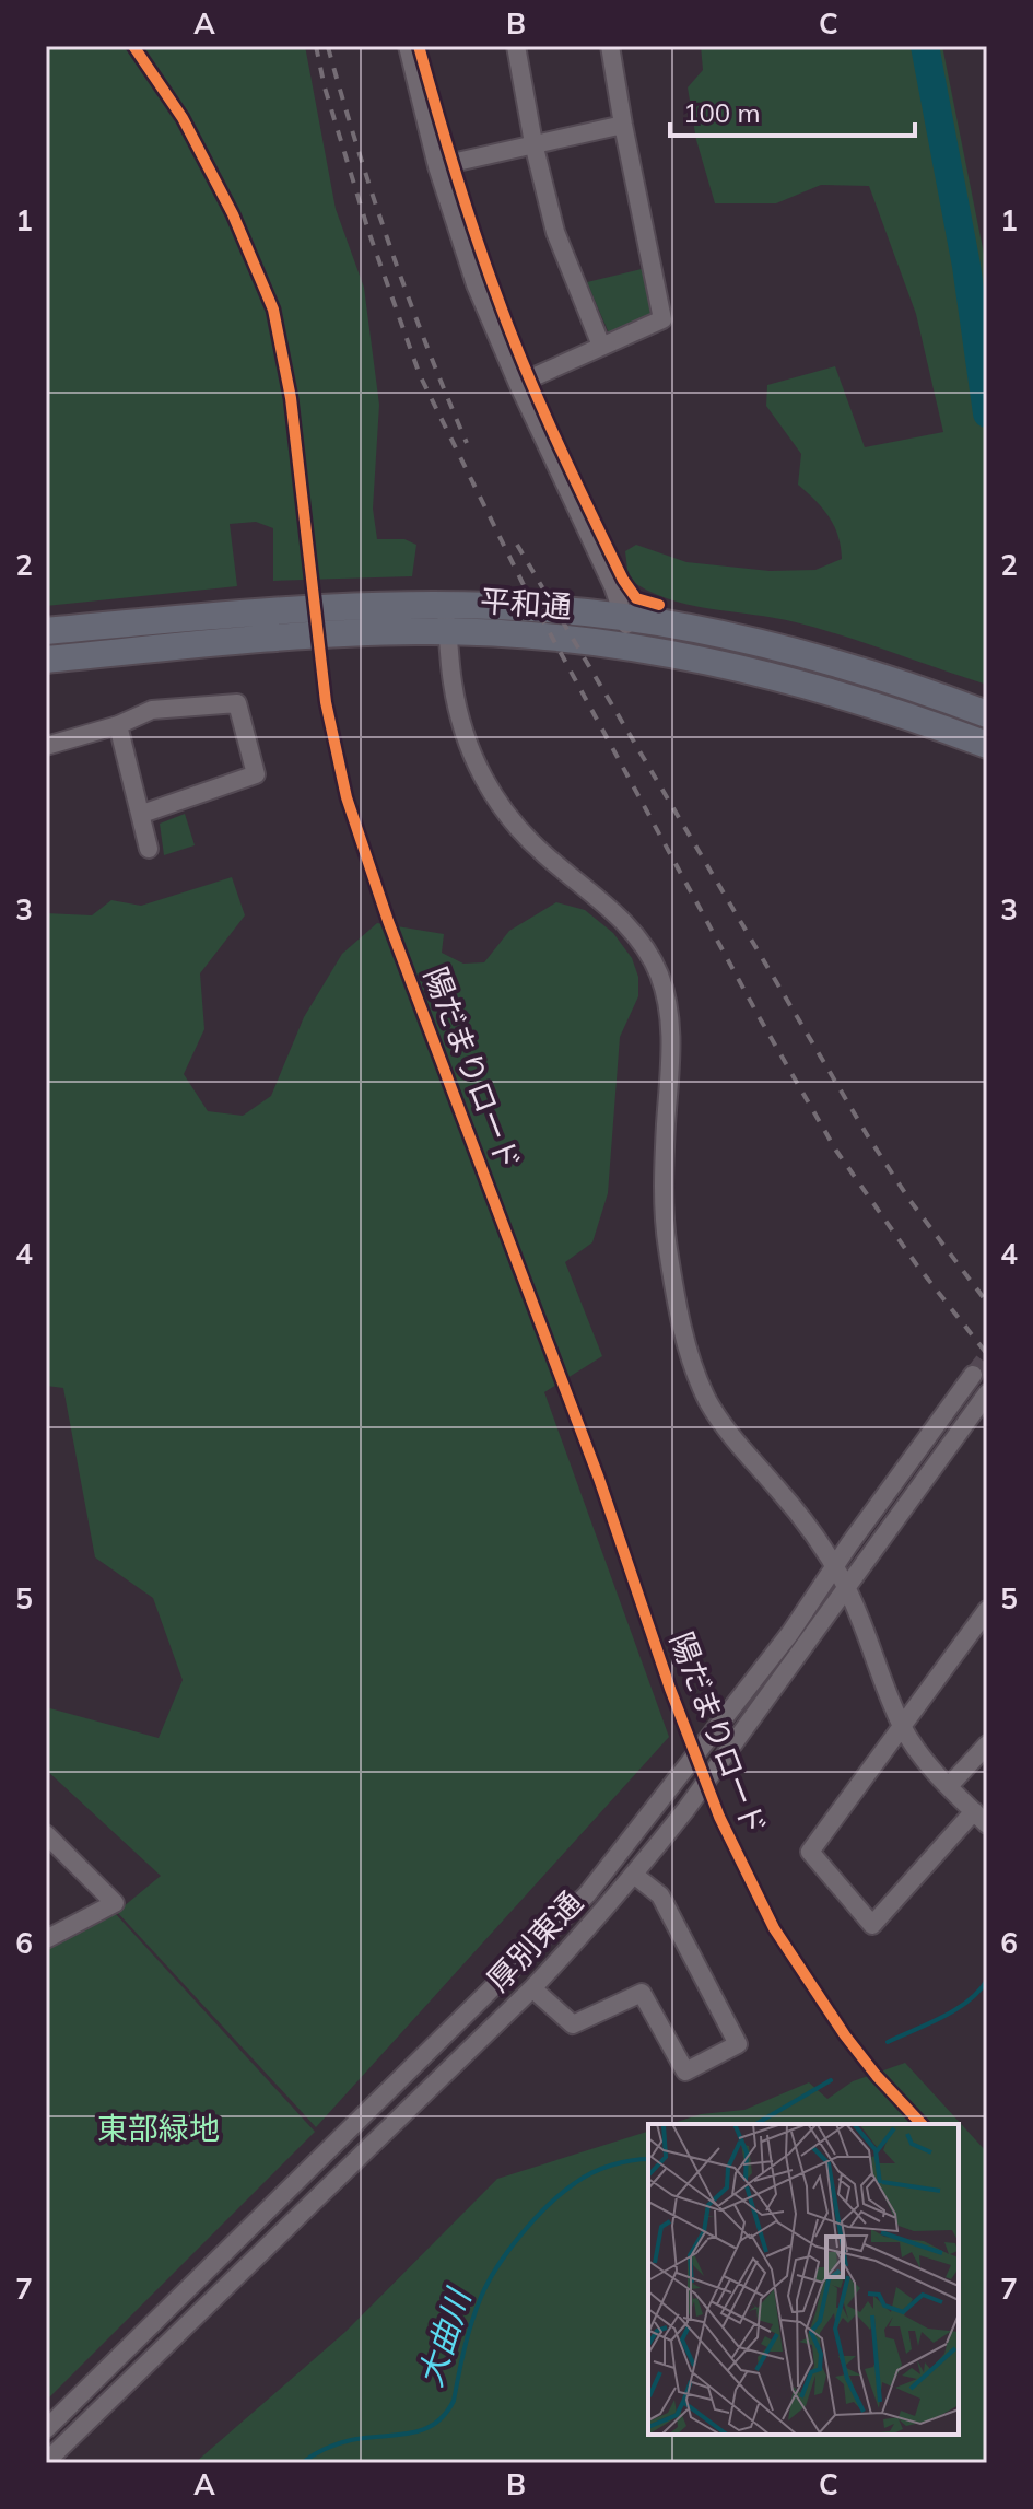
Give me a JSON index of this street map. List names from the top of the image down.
{
  "streets": {
    "highway": ["平和通"],
    "street": ["厚別東通"],
    "cycle path": ["陽だまりロード"]
  },
  "water": ["大曲川"],
  "parks": ["東部緑地"],
  "scale_bar": "100 m",
  "grid": {
    "columns": ["A", "B", "C"],
    "rows": [
      "1",
      "2",
      "3",
      "4",
      "5",
      "6",
      "7"
    ]
  }
}
